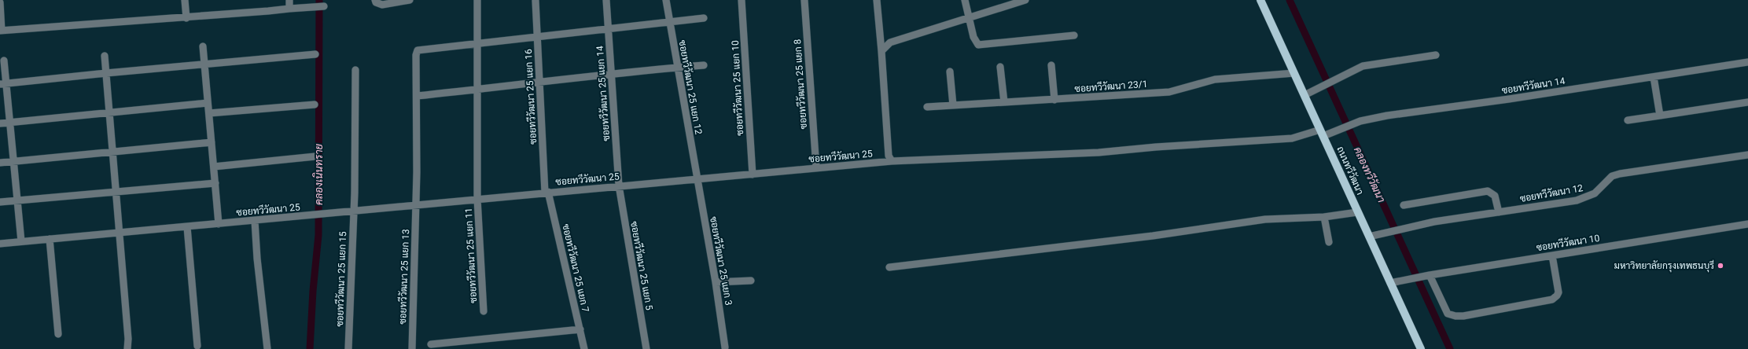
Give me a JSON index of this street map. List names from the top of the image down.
{
  "streets": {
    "main road": ["ถนนทวีวัฒนา"],
    "street": [
      "ซอยทวีวัฒนา 25 แยก 8",
      "ซอยทวีวัฒนา 14",
      "ซอยทวีวัฒนา 23/1",
      "ซอยทวีวัฒนา 25 แยก 12",
      "ซอยทวีวัฒนา 25 แยก 10",
      "ซอยทวีวัฒนา 25 แยก 14",
      "ซอยทวีวัฒนา 25 แยก 16",
      "ซอยทวีวัฒนา 25",
      "ซอยทวีวัฒนา 12",
      "ซอยทวีวัฒนา 10",
      "ซอยทวีวัฒนา 25 แยก 11",
      "ซอยทวีวัฒนา 25 แยก 3",
      "ซอยทวีวัฒนา 25 แยก 5",
      "ซอยทวีวัฒนา 25 แยก 7",
      "ซอยทวีวัฒนา 25 แยก 13",
      "ซอยทวีวัฒนา 25 แยก 15"
    ]
  },
  "crossings": [
    ["ซอยทวีวัฒนา 25 แยก 8", "ซอยทวีวัฒนา 25"],
    ["ซอยทวีวัฒนา 14", "ซอยทวีวัฒนา 25"],
    ["ซอยทวีวัฒนา 14", "ถนนทวีวัฒนา"],
    ["ซอยทวีวัฒนา 23/1", "ถนนทวีวัฒนา"],
    ["ซอยทวีวัฒนา 25 แยก 12", "ซอยทวีวัฒนา 25"],
    ["ซอยทวีวัฒนา 25 แยก 12", "ซอยทวีวัฒนา 25 แยก 3"],
    ["ซอยทวีวัฒนา 25 แยก 10", "ซอยทวีวัฒนา 25"],
    ["ซอยทวีวัฒนา 25 แยก 14", "ซอยทวีวัฒนา 25"],
    ["ซอยทวีวัฒนา 25 แยก 14", "ซอยทวีวัฒนา 25 แยก 5"],
    ["ซอยทวีวัฒนา 25 แยก 16", "ซอยทวีวัฒนา 25"],
    ["ซอยทวีวัฒนา 25 แยก 16", "ซอยทวีวัฒนา 25 แยก 7"],
    ["ซอยทวีวัฒนา 25", "ถนนทวีวัฒนา"],
    ["ซอยทวีวัฒนา 25", "ซอยทวีวัฒนา 25 แยก 11"],
    ["ซอยทวีวัฒนา 25", "ซอยทวีวัฒนา 25 แยก 3"],
    ["ซอยทวีวัฒนา 25", "ซอยทวีวัฒนา 25 แยก 5"],
    ["ซอยทวีวัฒนา 25", "ซอยทวีวัฒนา 25 แยก 7"],
    ["ซอยทวีวัฒนา 25", "ซอยทวีวัฒนา 25 แยก 13"],
    ["ซอยทวีวัฒนา 25", "ซอยทวีวัฒนา 25 แยก 15"],
    ["ถนนทวีวัฒนา", "ซอยทวีวัฒนา 12"],
    ["ถนนทวีวัฒนา", "ซอยทวีวัฒนา 10"],
    ["ซอยทวีวัฒนา 25 แยก 11", "ซอยทวีวัฒนา 25 แยก 13"]
  ],
  "water": ["คลองเนินทราย", "คลองทวีวัฒนา"],
  "places": ["มหาวิทยาลัยกรุงเทพธนบุรี"]
}
